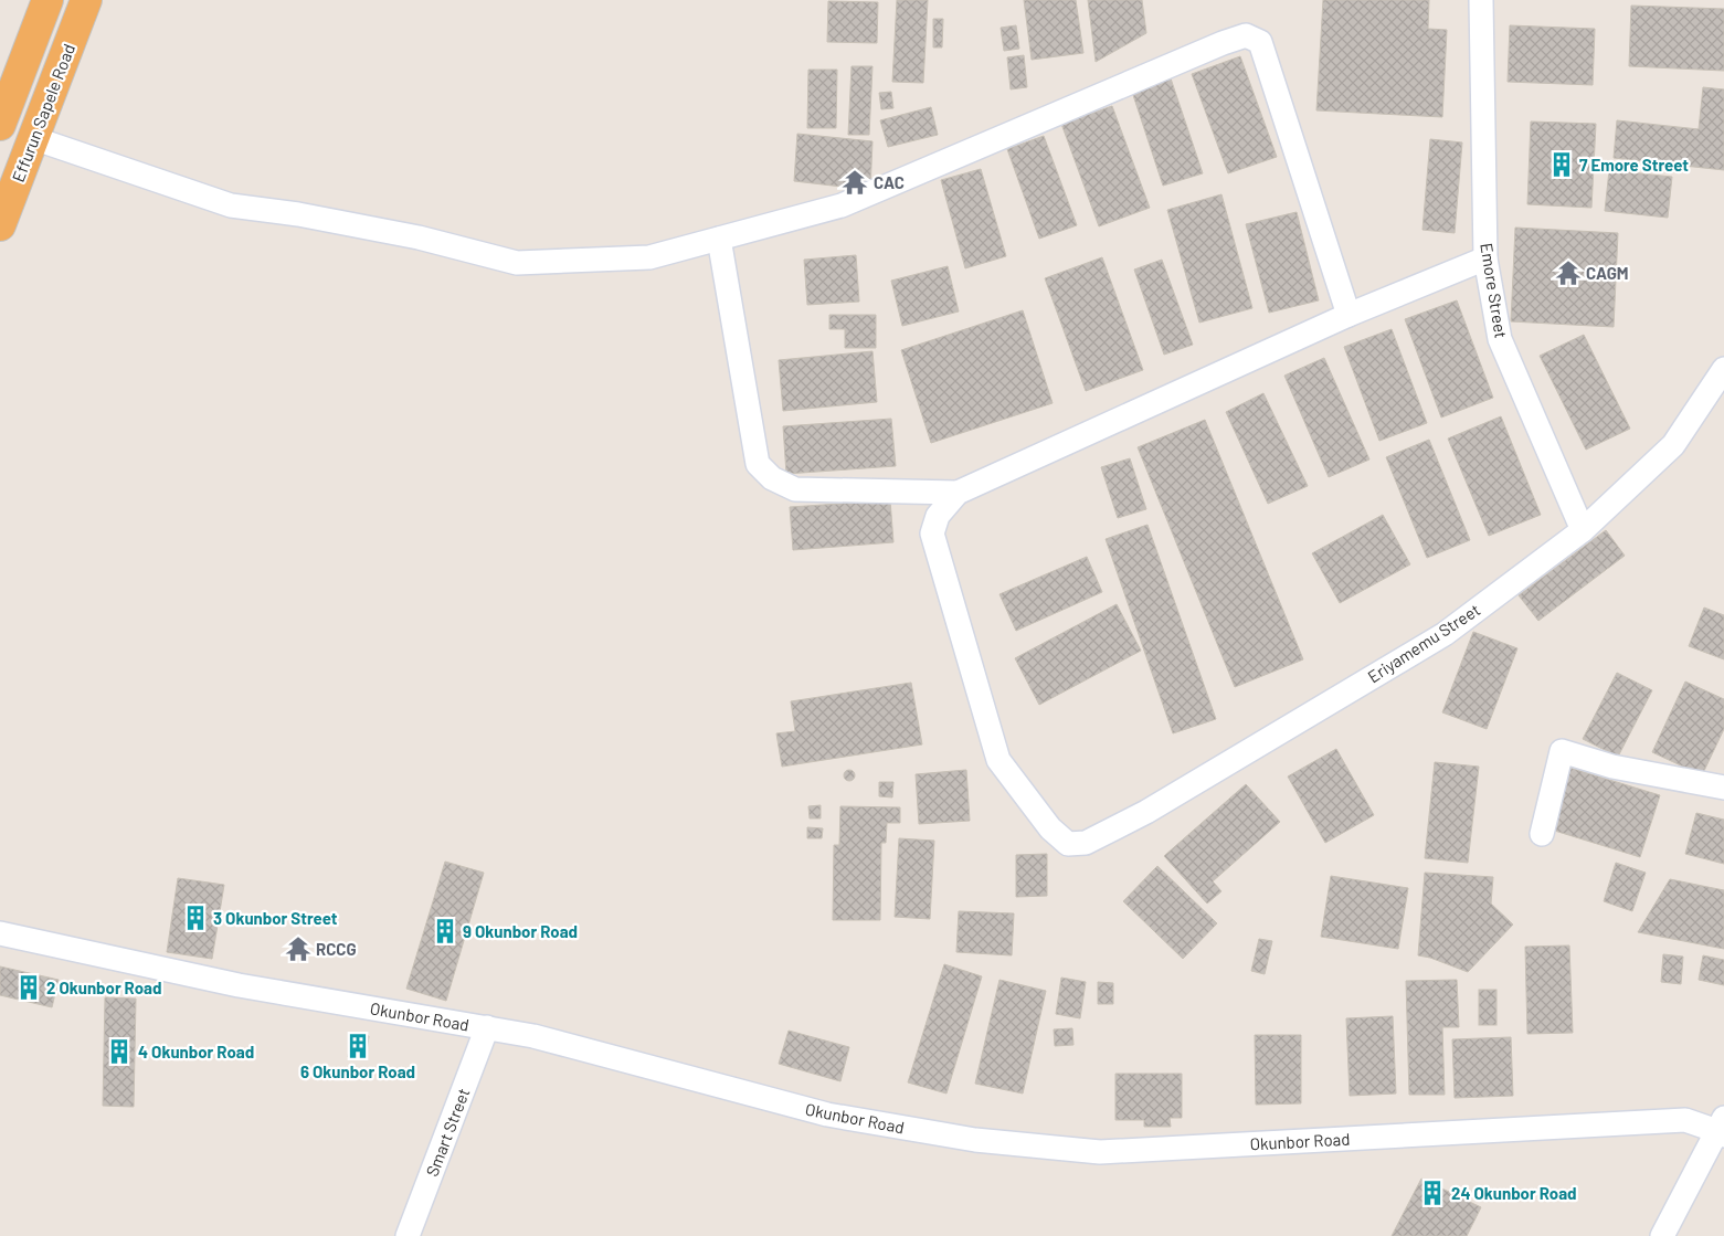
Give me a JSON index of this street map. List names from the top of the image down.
{
  "streets": {
    "highway": ["Effurun Sapele Road"],
    "street": [
      "Emore Street",
      "Eriyamemu Street",
      "Okunbor Road",
      "Smart Street"
    ]
  },
  "crossings": [
    ["Emore Street", "Eriyamemu Street"],
    ["Okunbor Road", "Smart Street"]
  ],
  "places": {
    "building": [
      "7 Emore Street",
      "3 Okunbor Street",
      "9 Okunbor Road",
      "2 Okunbor Road",
      "6 Okunbor Road",
      "4 Okunbor Road",
      "24 Okunbor Road"
    ],
    "temple": ["CAC", "CAGM", "RCCG"]
  }
}
